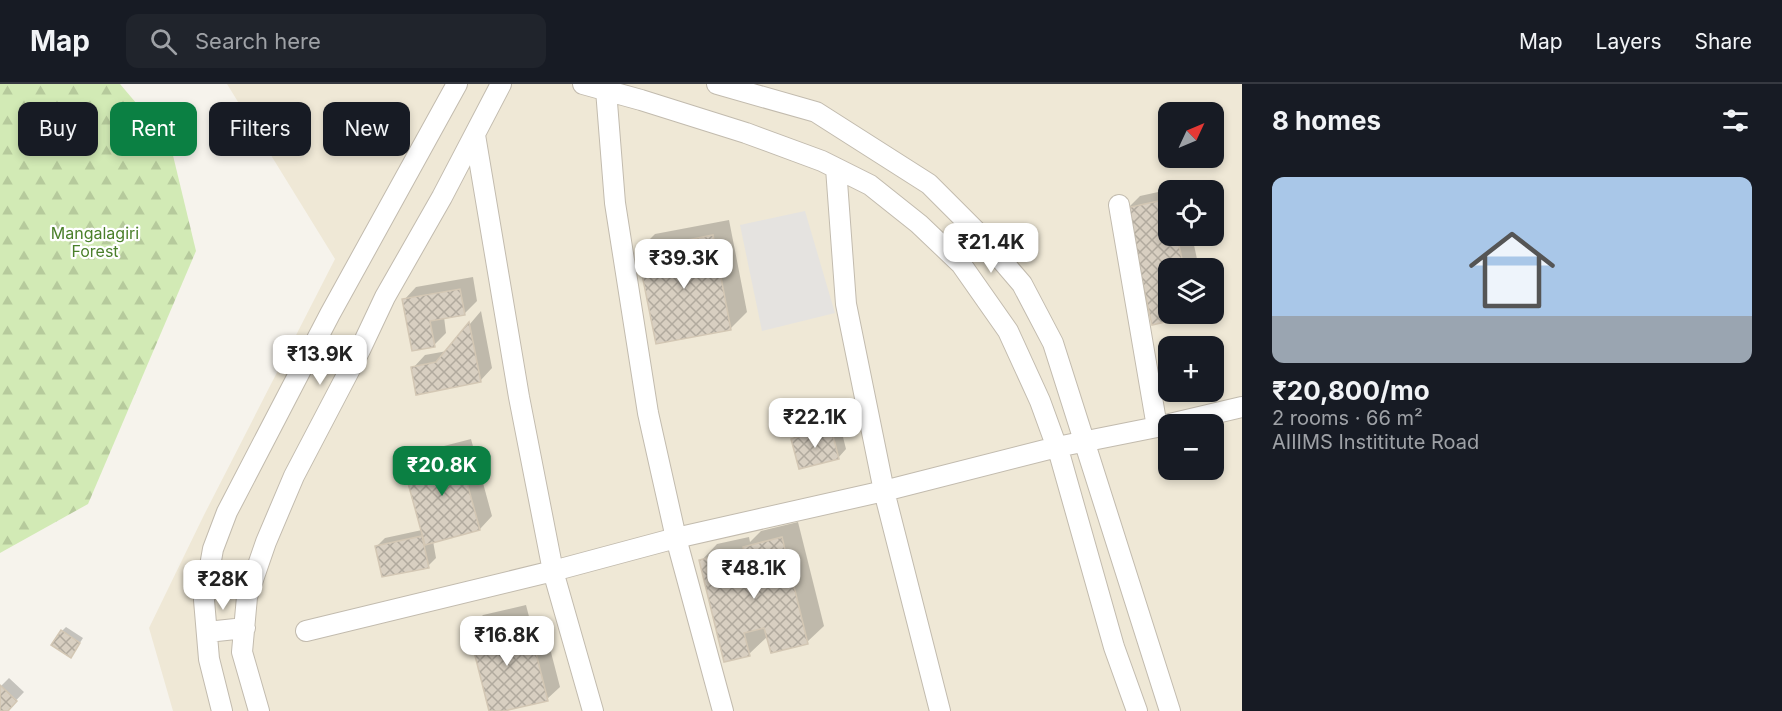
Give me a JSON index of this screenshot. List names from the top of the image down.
{
  "parks": ["Mangalagiri Forest"],
  "north": "top right",
  "page": {
    "header": "Map",
    "search": "Search here",
    "nav": ["Map", "Layers", "Share"],
    "heading": "8 homes",
    "map_buttons": ["+", "−"],
    "chip": [
      "Buy",
      "Rent",
      "Filters",
      "New"
    ],
    "list": [
      {
        "name": "₹20,800/mo",
        "note": "2 rooms · 66 m² · AIIIMS Instititute Road"
      }
    ],
    "price": [
      "₹21.4K",
      "₹39.3K",
      "₹13.9K",
      "₹22.1K",
      "₹20.8K",
      "₹48.1K",
      "₹28K",
      "₹16.8K"
    ]
  }
}
